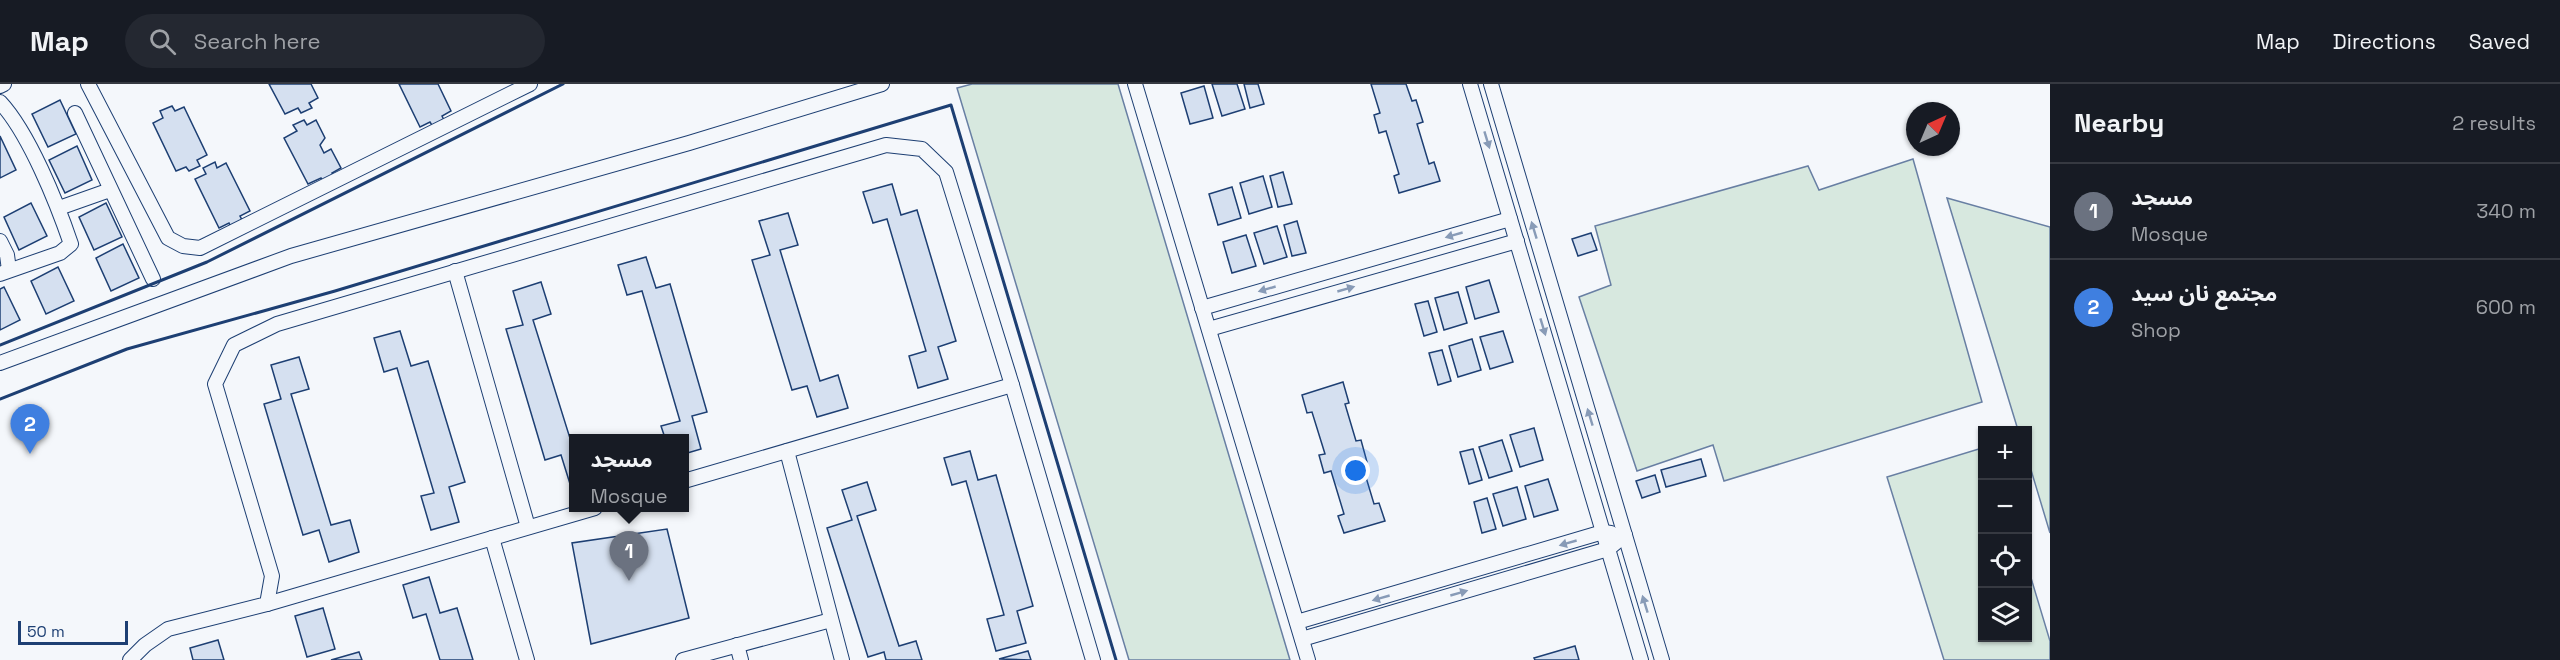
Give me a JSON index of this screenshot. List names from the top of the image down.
{
  "scale_bar": "50 m",
  "north": "top right",
  "page": {
    "header": "Map",
    "search": "Search here",
    "nav": ["Map", "Directions", "Saved"],
    "heading": ["Nearby", "2 results"],
    "list": [
      {
        "mark": "1",
        "name": "مسجد",
        "note": "Mosque",
        "value": "340 m"
      },
      {
        "mark": "2",
        "name": "مجتمع نان سید",
        "note": "Shop",
        "value": "600 m"
      }
    ],
    "pins": ["2", "1"],
    "map_buttons": ["+", "−"],
    "popup": ["مسجد", "Mosque"],
    "scale": "50 m"
  }
}
